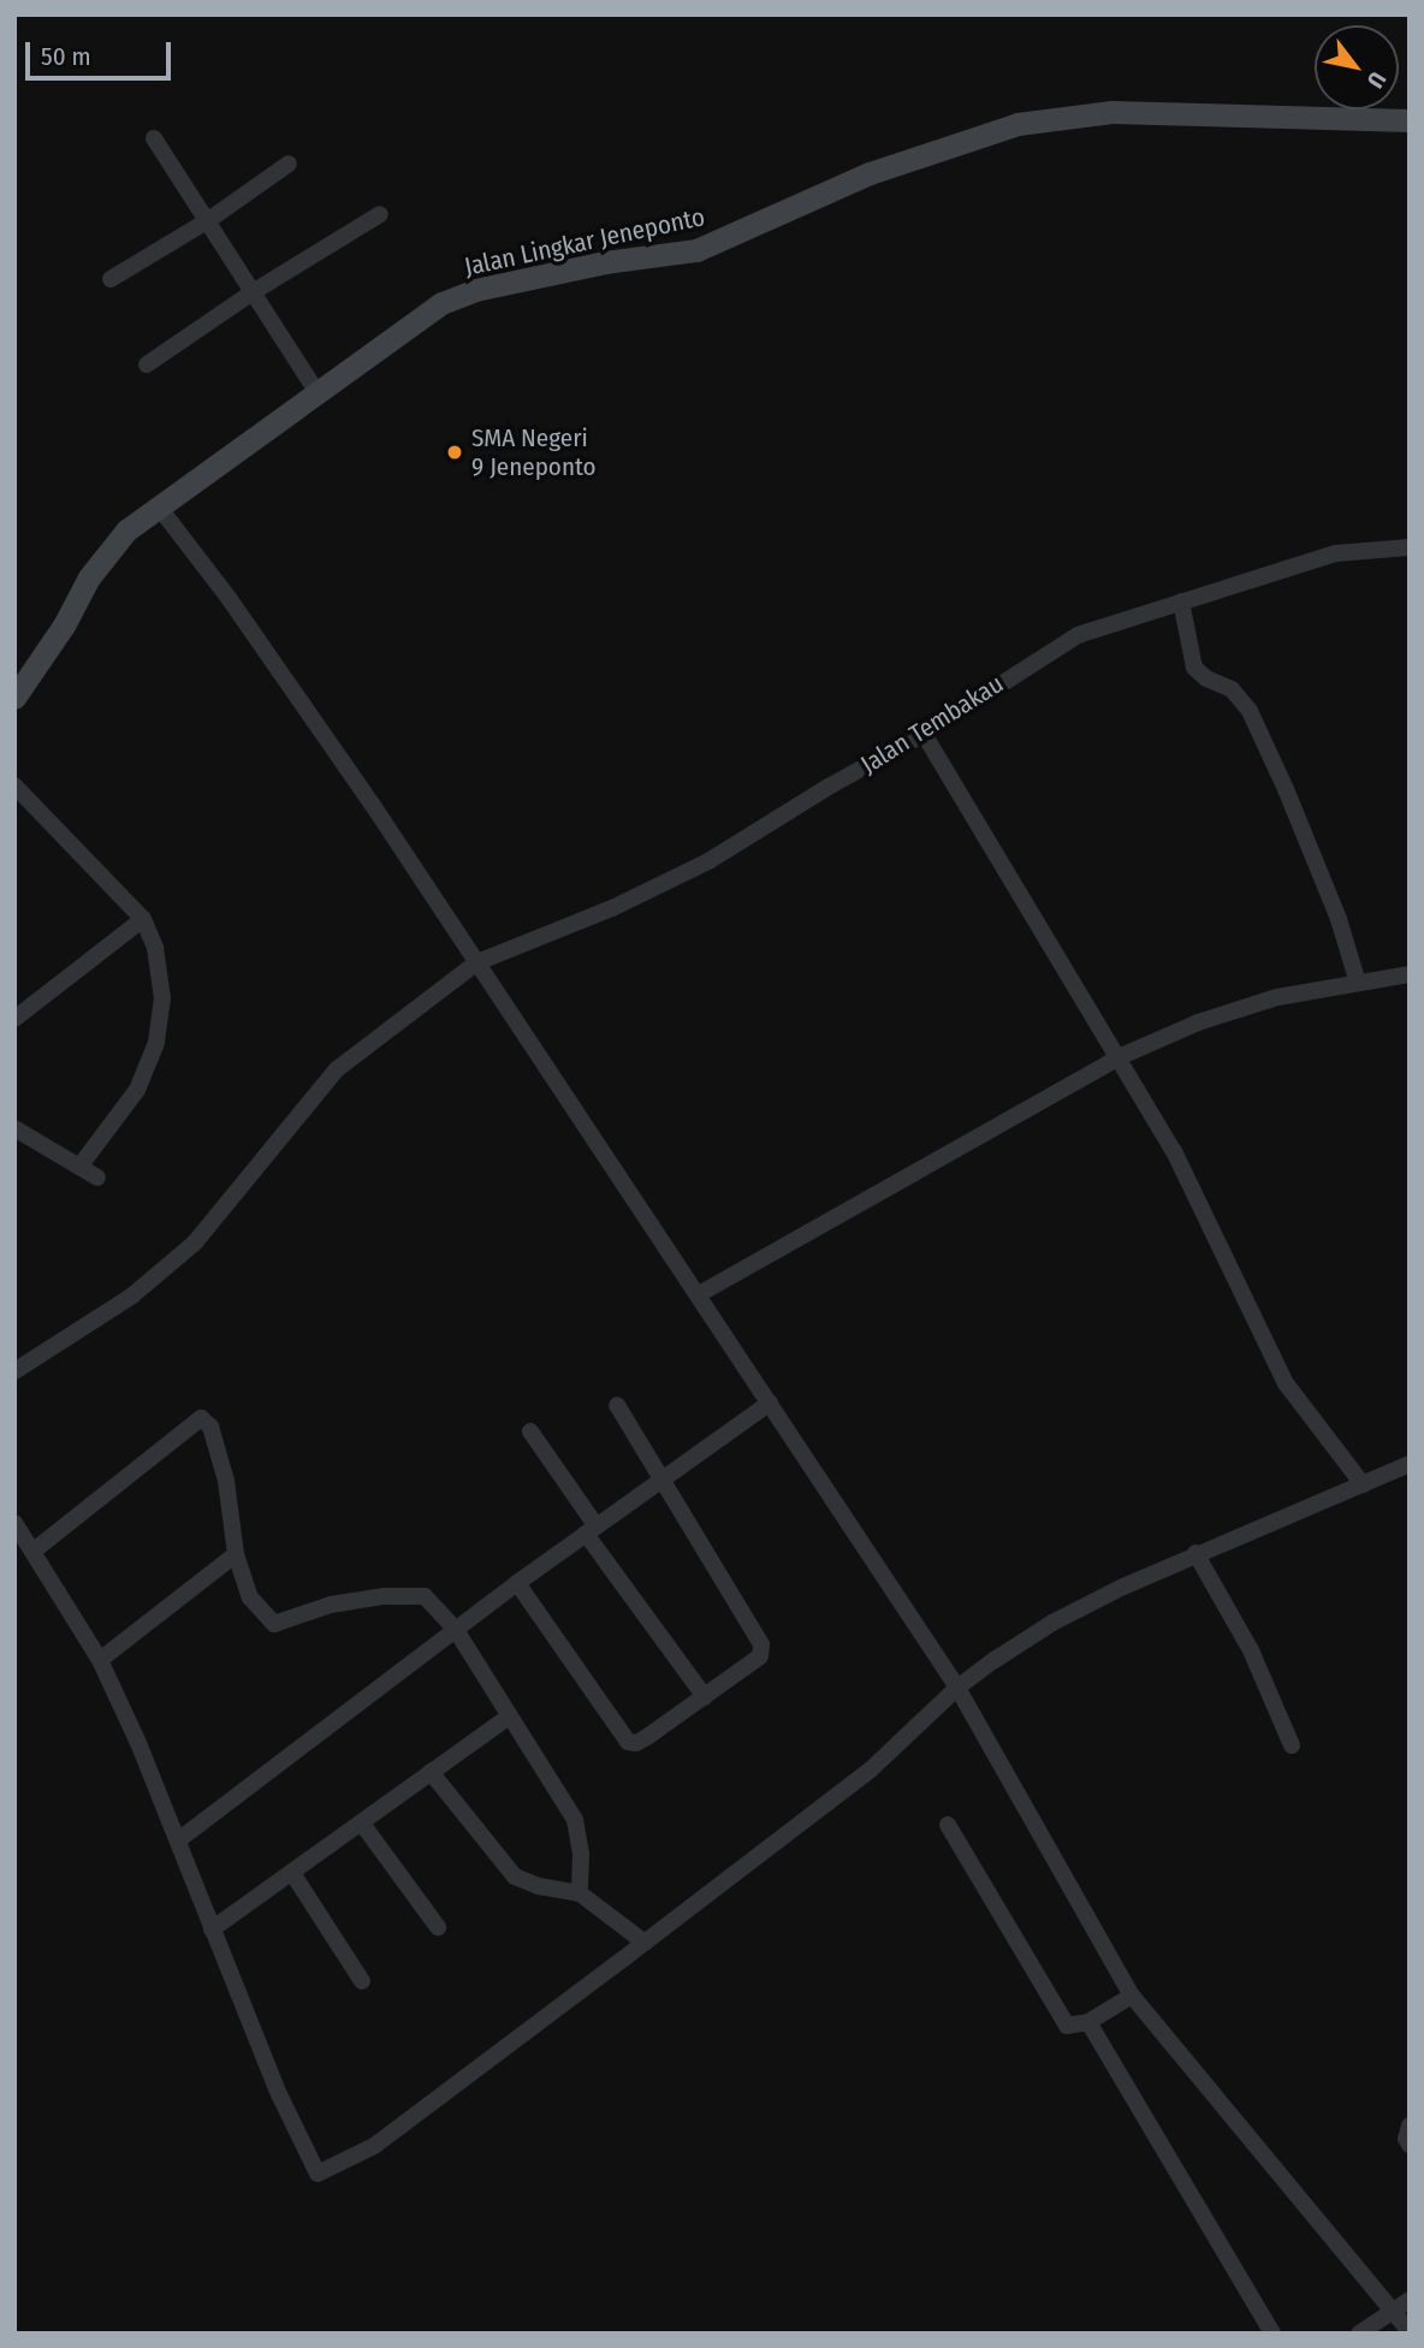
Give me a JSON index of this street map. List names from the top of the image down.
{
  "streets": {
    "main road": ["Jalan Lingkar Jeneponto"],
    "street": ["Jalan Tembakau"]
  },
  "places": ["SMA Negeri 9 Jeneponto"],
  "scale_bar": "50 m",
  "north": "bottom right"
}
